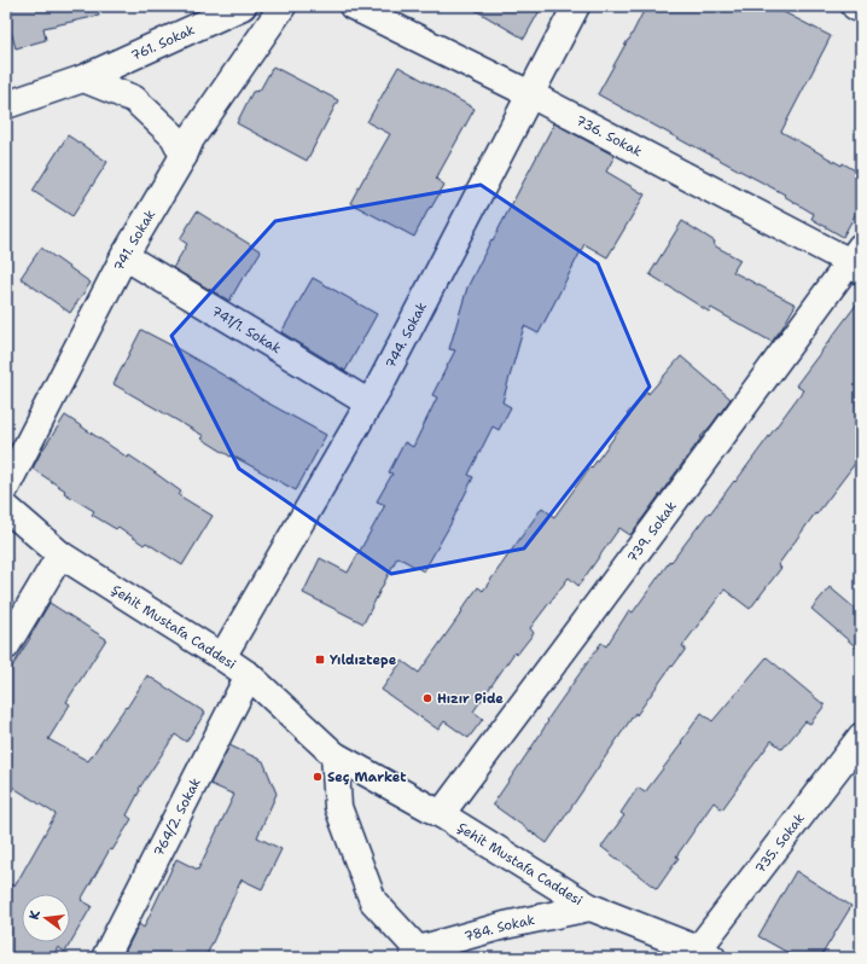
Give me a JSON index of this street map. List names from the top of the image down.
{
  "streets": {
    "street": [
      "761. Sokak",
      "736. Sokak",
      "741. Sokak",
      "741/1. Sokak",
      "744. Sokak",
      "739. Sokak",
      "Şehit Mustafa Caddesi",
      "764/2. Sokak",
      "735. Sokak",
      "784. Sokak"
    ]
  },
  "crossings": [
    ["736. Sokak", "744. Sokak"],
    ["736. Sokak", "739. Sokak"],
    ["741. Sokak", "741/1. Sokak"],
    ["741/1. Sokak", "744. Sokak"],
    ["744. Sokak", "Şehit Mustafa Caddesi"],
    ["739. Sokak", "Şehit Mustafa Caddesi"],
    ["Şehit Mustafa Caddesi", "764/2. Sokak"],
    ["Şehit Mustafa Caddesi", "735. Sokak"],
    ["Şehit Mustafa Caddesi", "784. Sokak"]
  ],
  "places": {
    "transit": ["Yıldıztepe"],
    "other": ["Hızır Pide", "Seç Market"]
  },
  "north": "left"
}
